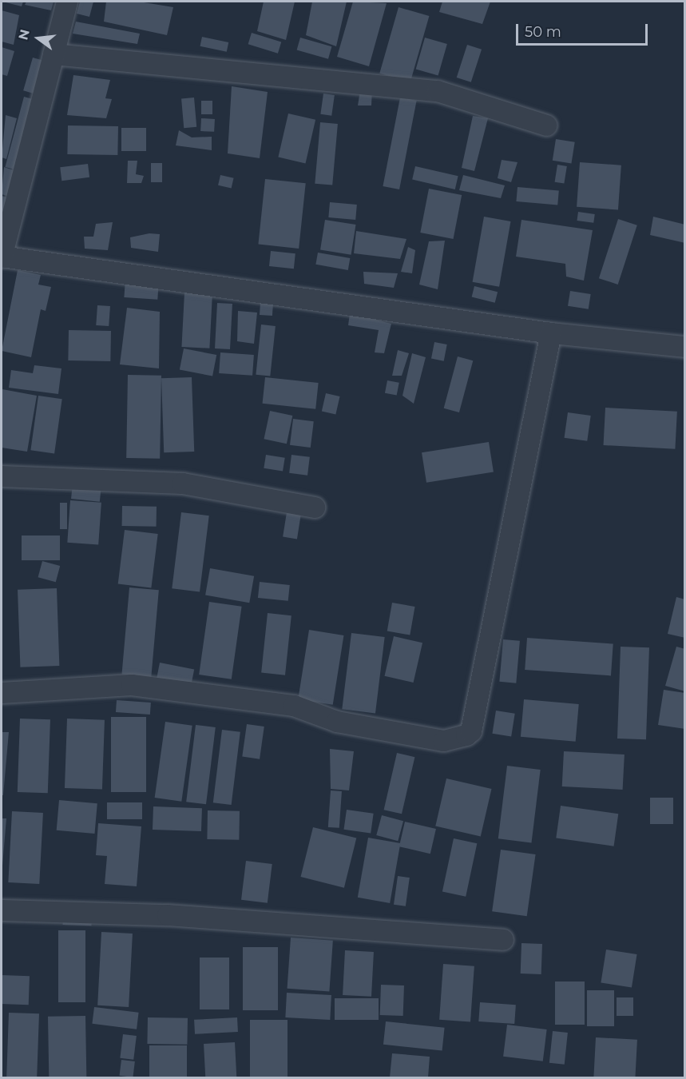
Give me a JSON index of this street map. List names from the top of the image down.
{
  "scale_bar": "50 m",
  "north": "left"
}
